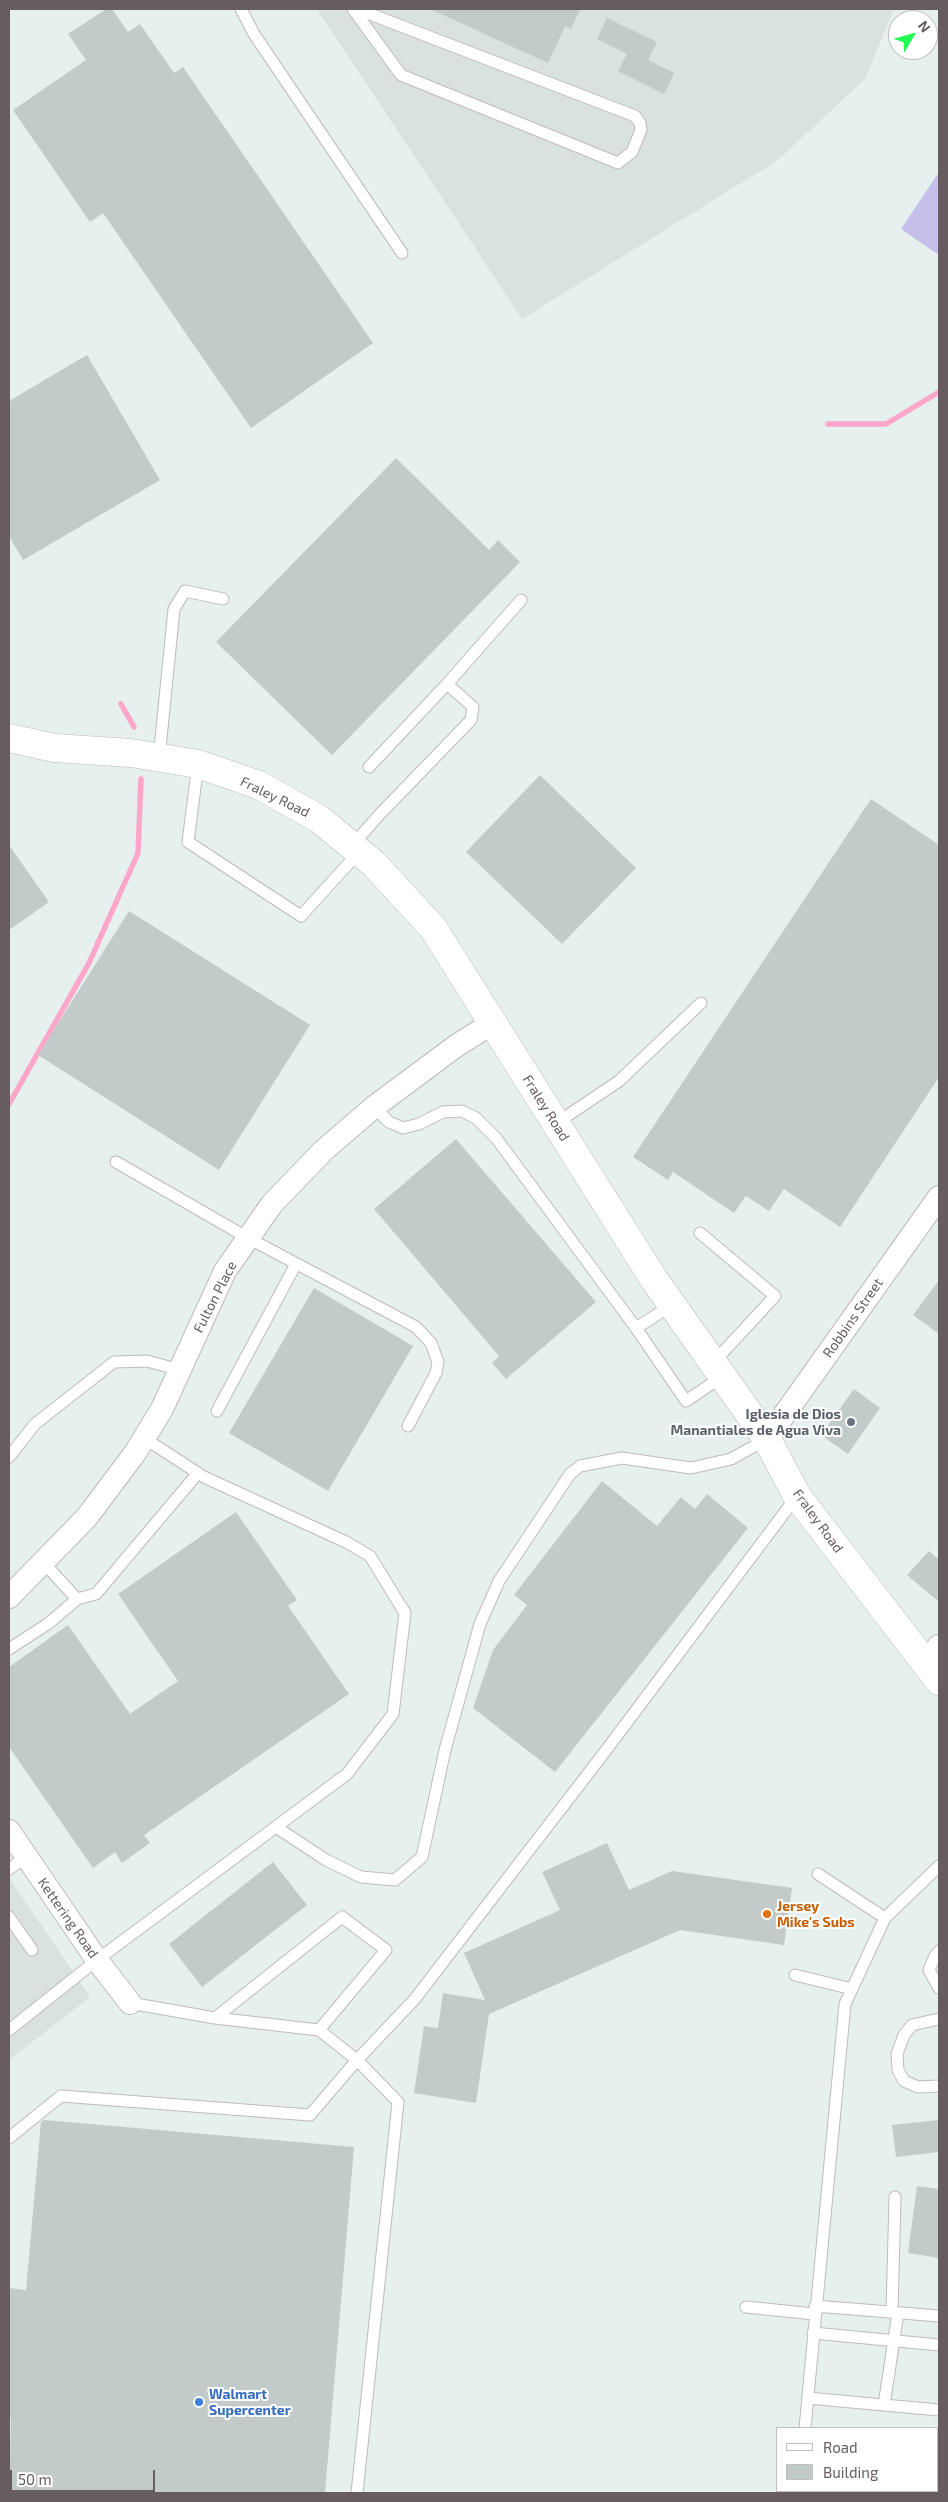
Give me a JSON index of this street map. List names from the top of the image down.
{
  "streets": {
    "street": [
      "Fraley Road",
      "Fulton Place",
      "Robbins Street",
      "Kettering Road"
    ]
  },
  "crossings": [
    ["Fraley Road", "Fulton Place"],
    ["Fraley Road", "Robbins Street"]
  ],
  "places": ["Iglesia de Dios Manantiales de Agua Viva", "Jersey Mike's Subs", "Walmart Supercenter"],
  "legend": ["Road", "Building"],
  "scale_bar": "50 m",
  "north": "top right"
}
